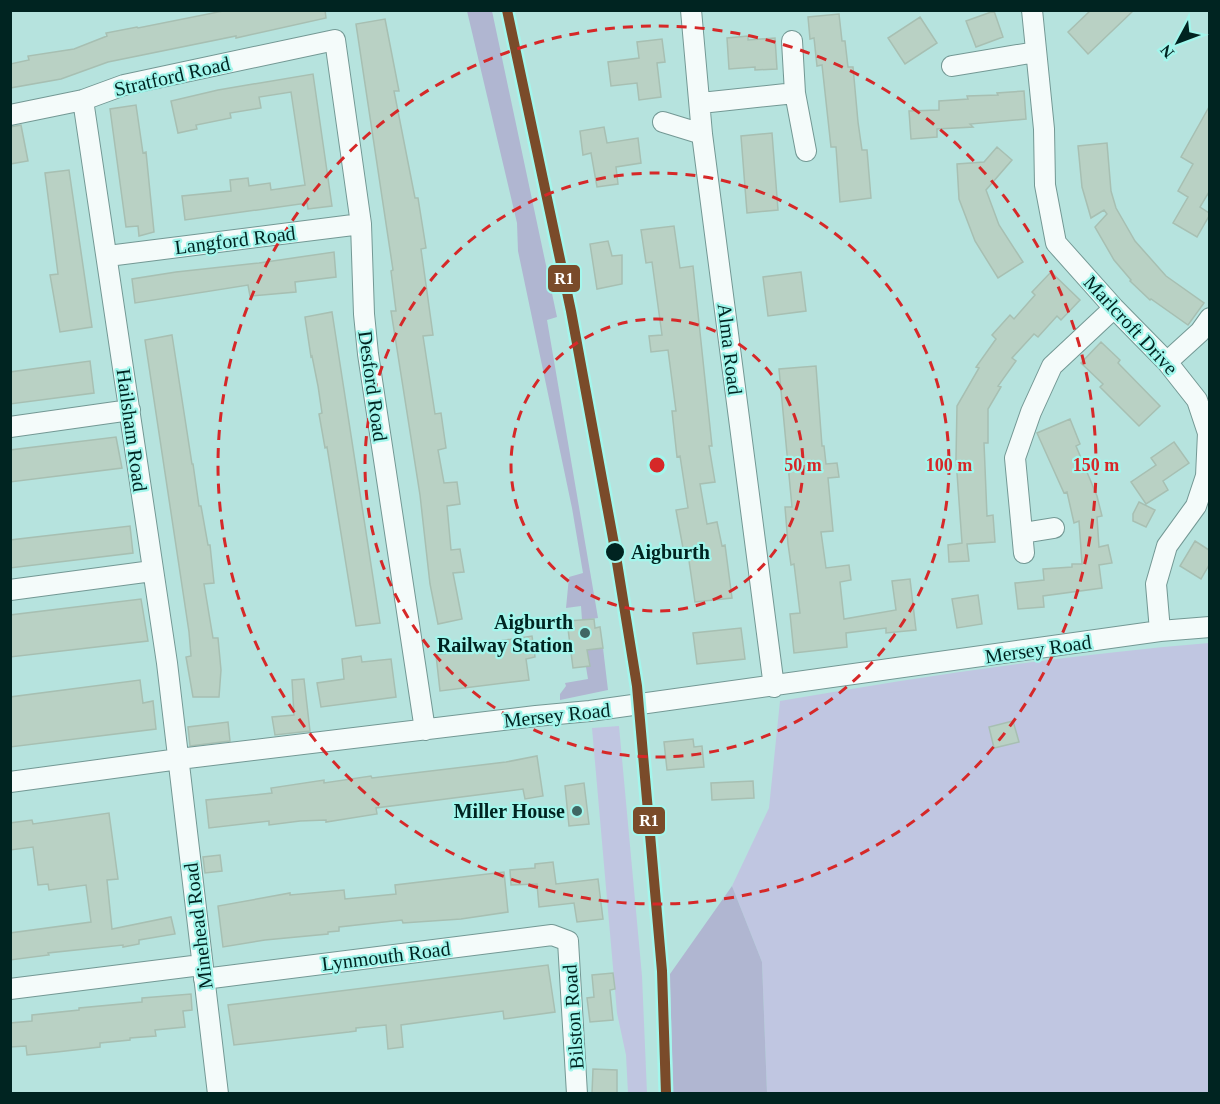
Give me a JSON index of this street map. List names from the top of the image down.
{
  "streets": {
    "street": [
      "Stratford Road",
      "Langford Road",
      "Marlcroft Drive",
      "Alma Road",
      "Desford Road",
      "Hailsham Road",
      "Mersey Road",
      "Minehead Road",
      "Lynmouth Road",
      "Bilston Road"
    ]
  },
  "crossings": [
    ["Stratford Road", "Desford Road"],
    ["Stratford Road", "Hailsham Road"],
    ["Langford Road", "Desford Road"],
    ["Langford Road", "Hailsham Road"],
    ["Marlcroft Drive", "Mersey Road"],
    ["Alma Road", "Mersey Road"],
    ["Desford Road", "Mersey Road"],
    ["Hailsham Road", "Mersey Road"],
    ["Hailsham Road", "Minehead Road"],
    ["Mersey Road", "Minehead Road"],
    ["Minehead Road", "Lynmouth Road"],
    ["Lynmouth Road", "Bilston Road"]
  ],
  "places": ["Aigburth", "Aigburth Railway Station", "Miller House"],
  "lines": ["transit line R1"],
  "north": "bottom left",
  "rings": ["50 m", "100 m", "150 m"]
}
